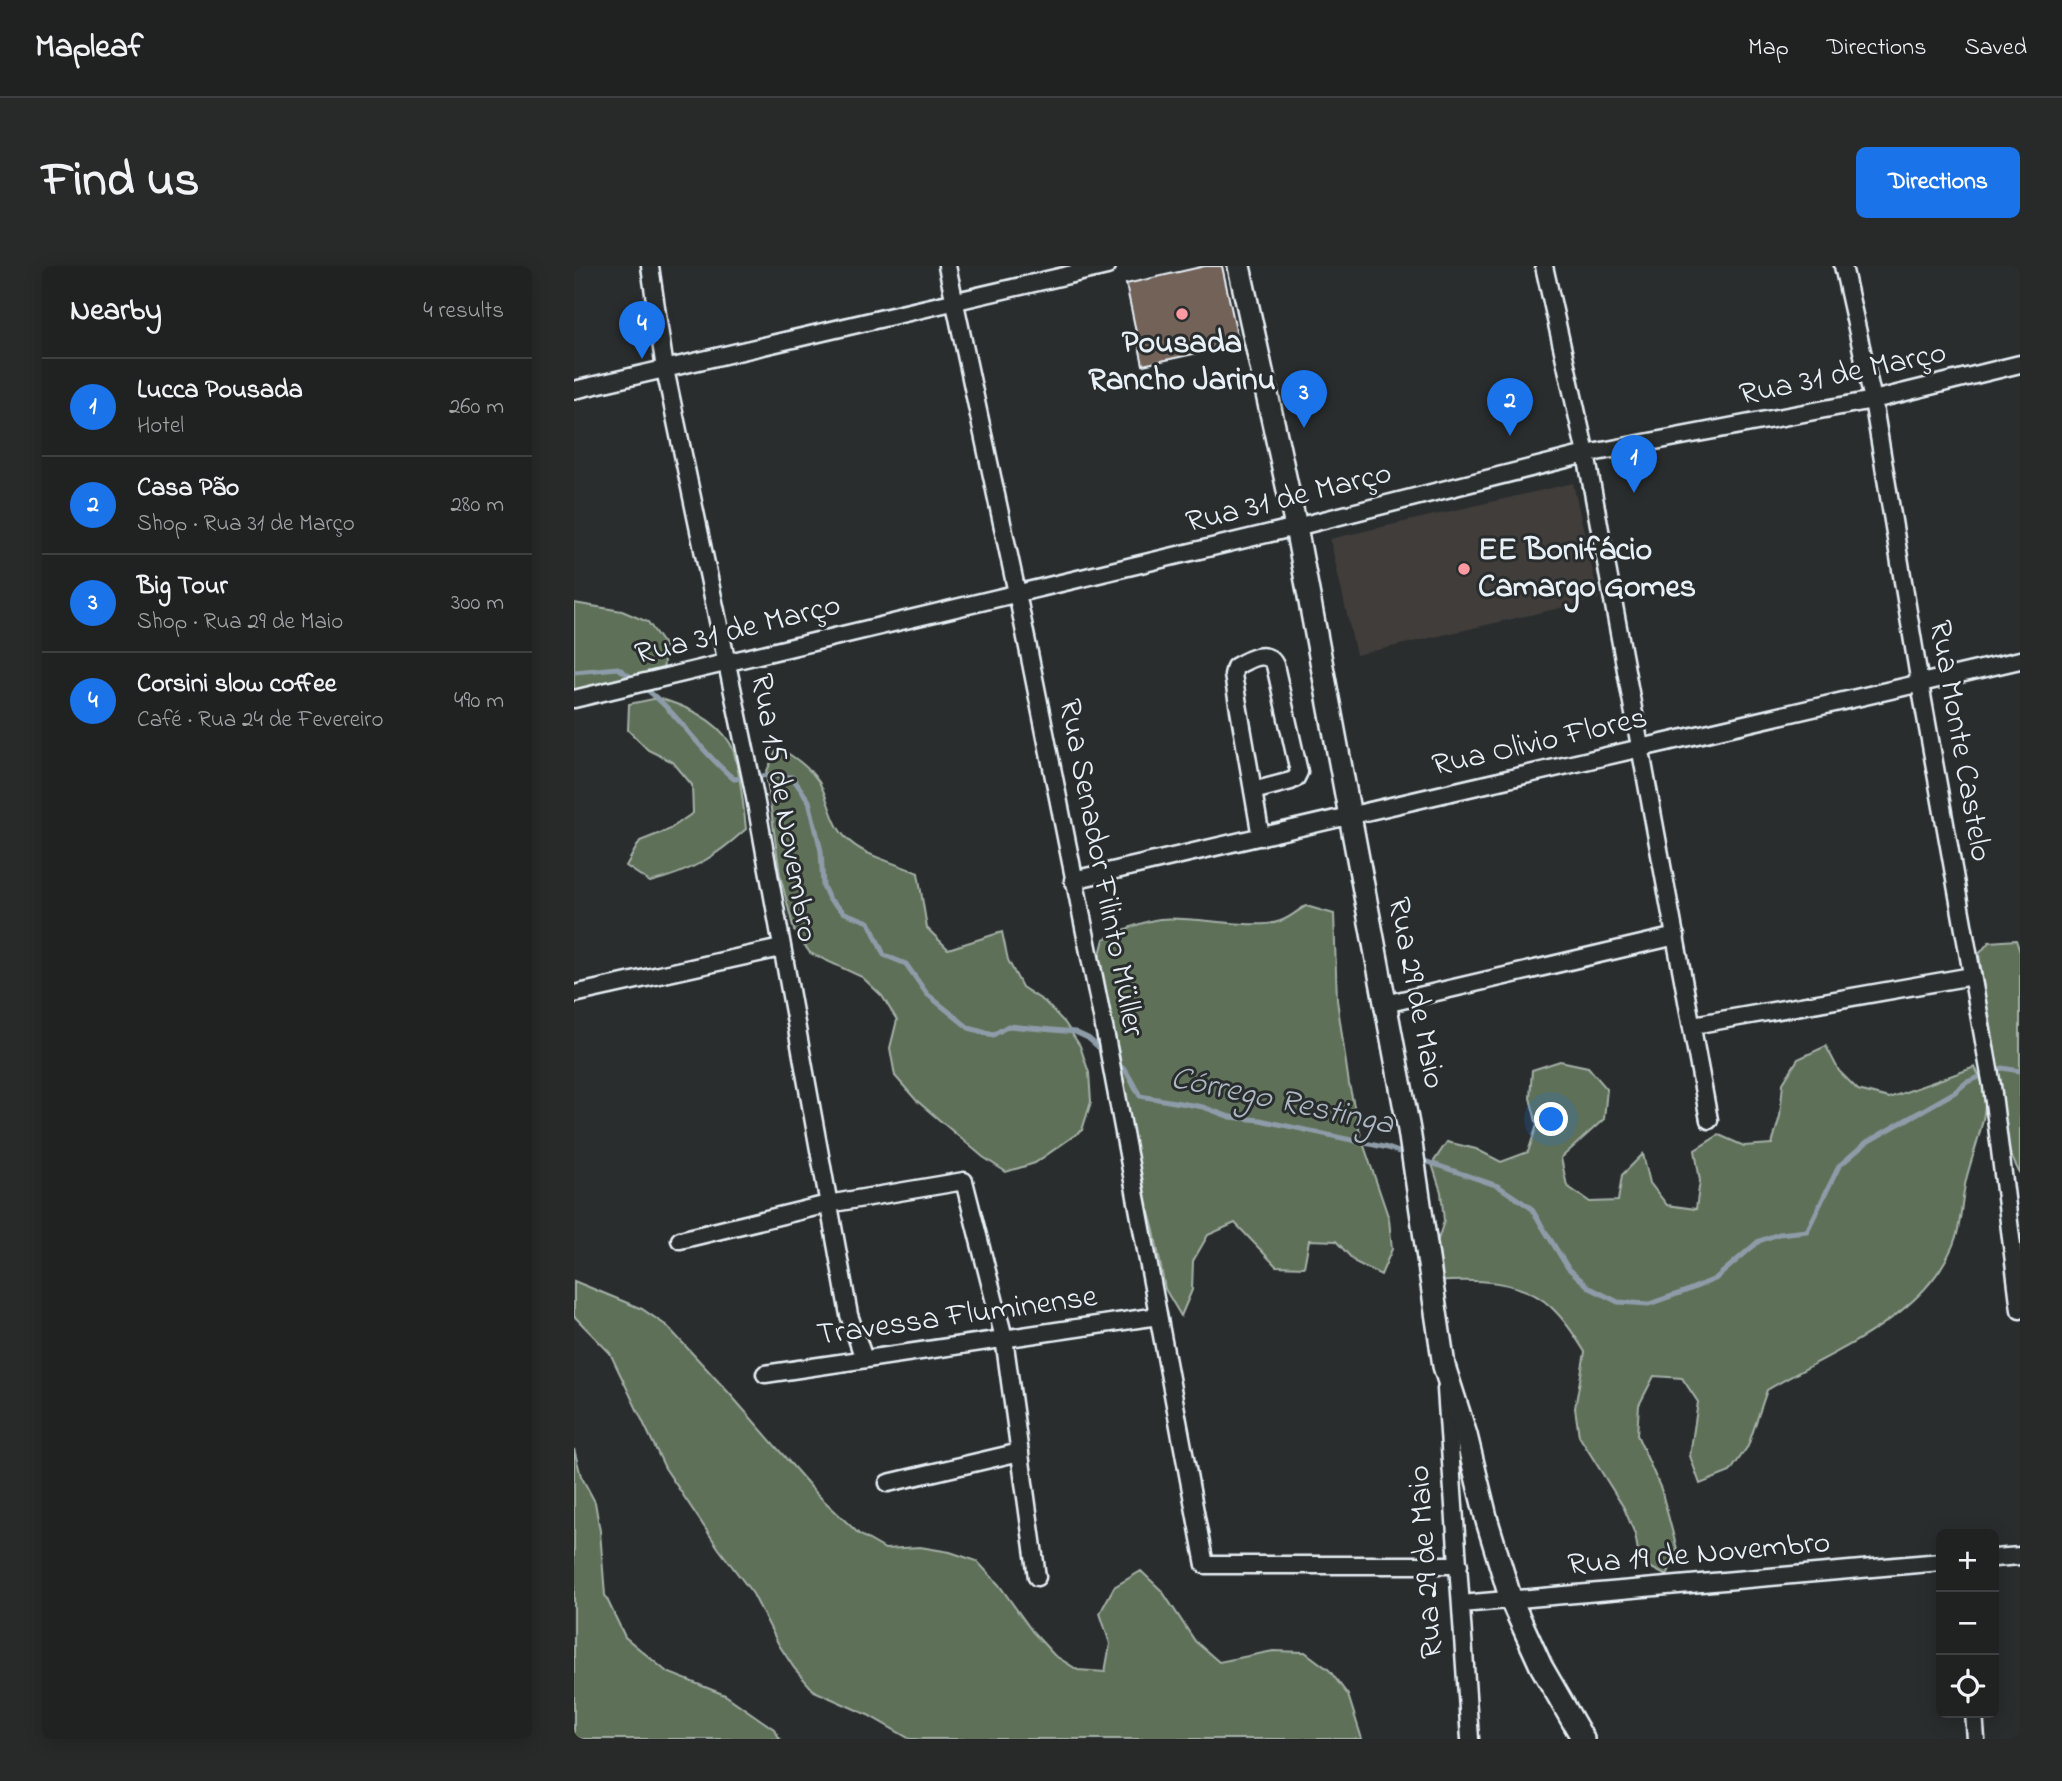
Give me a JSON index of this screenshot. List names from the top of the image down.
{
  "streets": {
    "main road": ["Rua 29 de Maio"],
    "street": [
      "Rua 31 de Março",
      "Rua Monte Castelo",
      "Rua Olivio Flores",
      "Rua 15 de Novembro",
      "Rua Senador Filinto Müller",
      "Travessa Fluminense",
      "Rua 19 de Novembro"
    ]
  },
  "crossings": [
    ["Rua 31 de Março", "Rua Monte Castelo"],
    ["Rua 31 de Março", "Rua 15 de Novembro"],
    ["Rua 31 de Março", "Rua Senador Filinto Müller"],
    ["Rua 31 de Março", "Rua 29 de Maio"],
    ["Rua Monte Castelo", "Rua Olivio Flores"],
    ["Rua Olivio Flores", "Rua Senador Filinto Müller"],
    ["Rua Olivio Flores", "Rua 29 de Maio"],
    ["Rua 15 de Novembro", "Travessa Fluminense"],
    ["Rua Senador Filinto Müller", "Rua 29 de Maio"],
    ["Rua Senador Filinto Müller", "Travessa Fluminense"],
    ["Rua 29 de Maio", "Rua 19 de Novembro"]
  ],
  "water": ["Córrego Restinga"],
  "places": ["Pousada Rancho Jarinu", "EE Bonifácio Camargo Gomes"],
  "page": {
    "header": "Mapleaf",
    "nav": ["Map", "Directions", "Saved"],
    "title": "Find us",
    "buttons": "Directions",
    "heading": ["Nearby", "4 results"],
    "pins": [
      "4",
      "3",
      "2",
      "1"
    ],
    "list": [
      {
        "mark": "1",
        "name": "Lucca Pousada",
        "note": "Hotel",
        "value": "260 m"
      },
      {
        "mark": "2",
        "name": "Casa Pão",
        "note": "Shop · Rua 31 de Março",
        "value": "280 m"
      },
      {
        "mark": "3",
        "name": "Big Tour",
        "note": "Shop · Rua 29 de Maio",
        "value": "300 m"
      },
      {
        "mark": "4",
        "name": "Corsini slow coffee",
        "note": "Café · Rua 24 de Fevereiro",
        "value": "490 m"
      }
    ],
    "map_buttons": ["+", "−"]
  }
}
